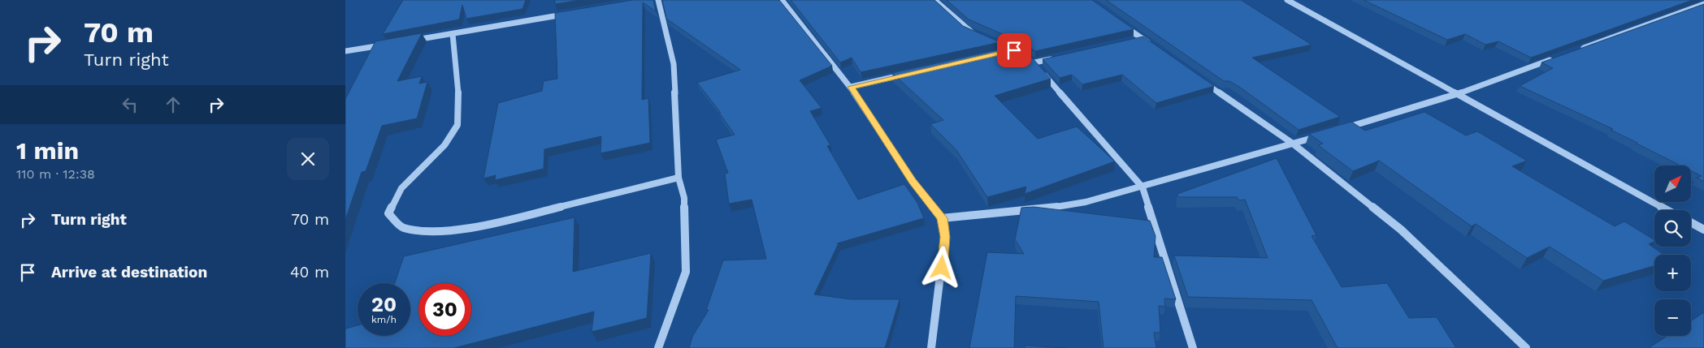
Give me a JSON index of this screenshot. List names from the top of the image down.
{
  "north": "top right",
  "page": {
    "turn": ["70 m", "Turn right"],
    "heading": ["1 min", "110 m · 12:38"],
    "map_buttons": ["+", "−"],
    "list": [
      {
        "name": "Turn right",
        "value": "70 m"
      },
      {
        "name": "Arrive at destination",
        "value": "40 m"
      }
    ],
    "speed": "20 km/h",
    "limit": "30"
  }
}
